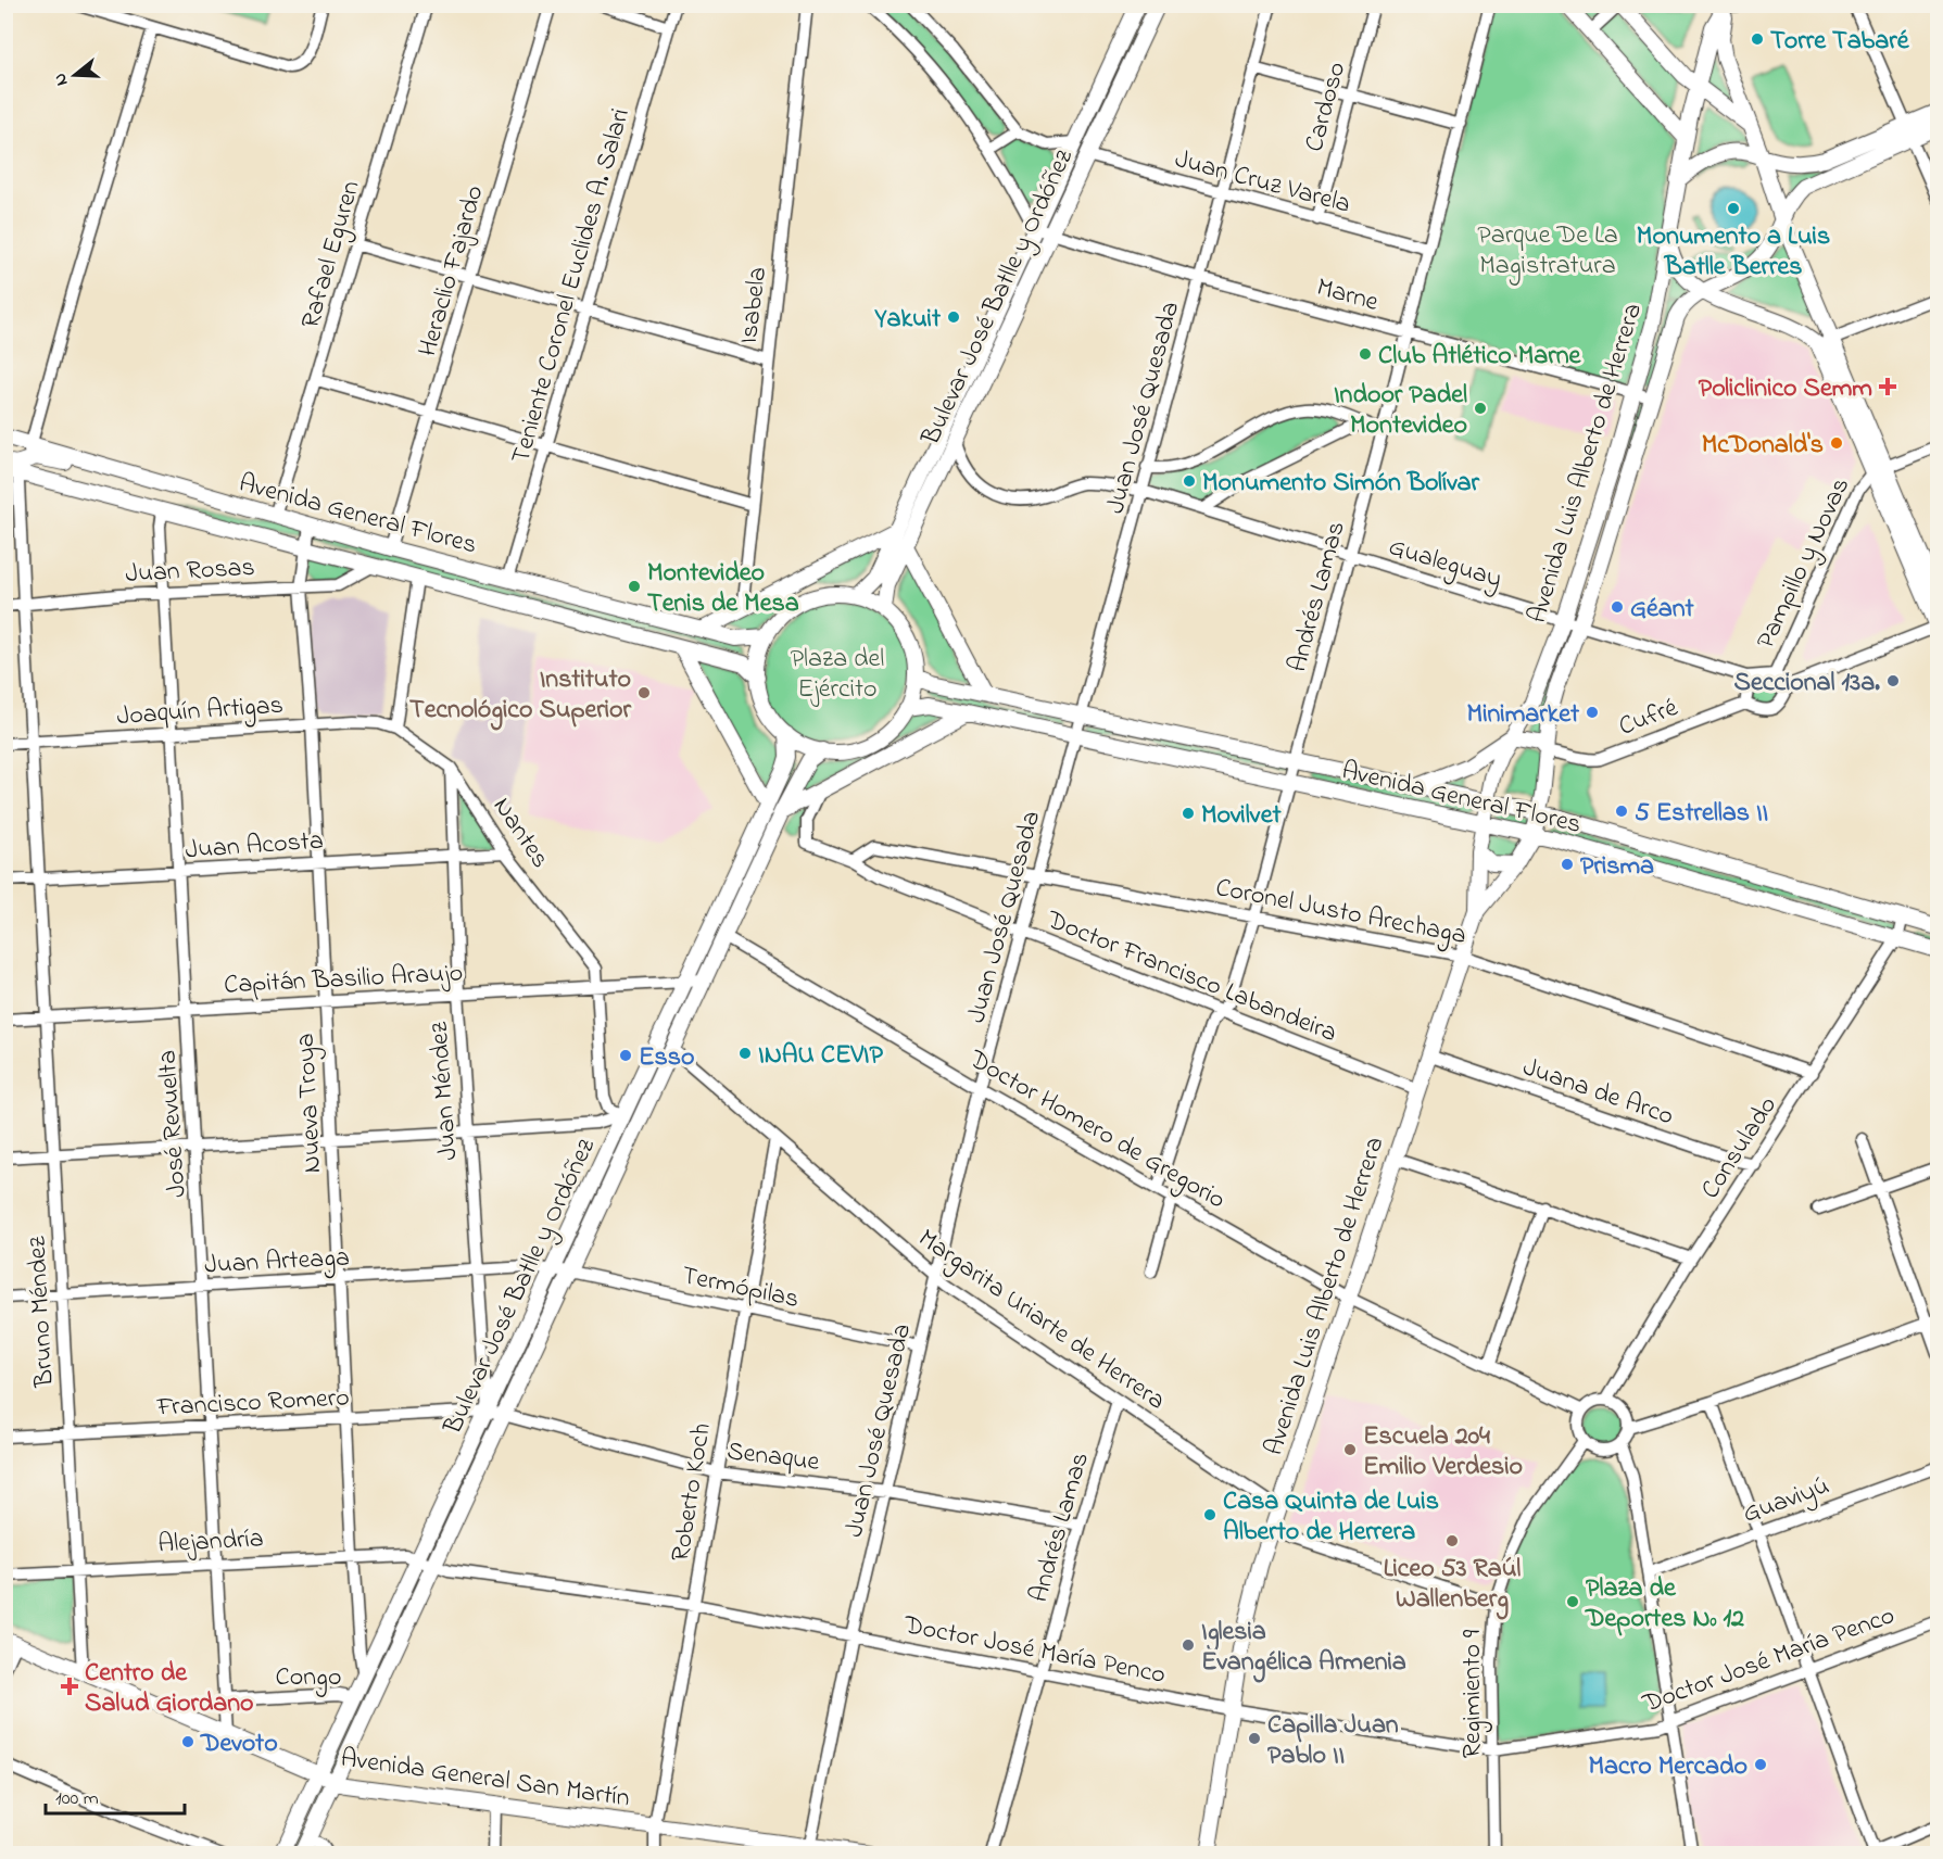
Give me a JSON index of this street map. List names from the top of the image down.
{
  "streets": {
    "main road": [
      "Bulevar José Batlle y Ordóñez",
      "Avenida Luis Alberto de Herrera",
      "Avenida General Flores",
      "Cufré",
      "Avenida General San Martín"
    ],
    "street": [
      "Cardoso",
      "Juan Cruz Varela",
      "Rafael Eguren",
      "Heraclio Fajardo",
      "Teniente Coronel Euclides A. Salari",
      "Marne",
      "Isabela",
      "Juan José Quesada",
      "Gualeguay",
      "Pampillo y Novas",
      "Juan Rosas",
      "Andrés Lamas",
      "Joaquín Artigas",
      "Nantes",
      "Juan Acosta",
      "Coronel Justo Arechaga",
      "Doctor Francisco Labandeira",
      "Capitán Basilio Araujo",
      "Juana de Arco",
      "Juan Méndez",
      "Nueva Troya",
      "José Revuelta",
      "Doctor Homero de Gregorio",
      "Consulado",
      "Juan Arteaga",
      "Termópilas",
      "Bruno Méndez",
      "Margarita Uriarte de Herrera",
      "Francisco Romero",
      "Senaque",
      "Roberto Koch",
      "Guaviyú",
      "Alejandría",
      "Doctor José María Penco",
      "Congo",
      "Regimiento 9"
    ]
  },
  "crossings": [
    ["Cardoso", "Juan Cruz Varela"],
    ["Juan Cruz Varela", "Bulevar José Batlle y Ordóñez"],
    ["Juan Cruz Varela", "Juan José Quesada"],
    ["Juan Cruz Varela", "Andrés Lamas"],
    ["Rafael Eguren", "Avenida General Flores"],
    ["Heraclio Fajardo", "Avenida General Flores"],
    ["Teniente Coronel Euclides A. Salari", "Avenida General Flores"],
    ["Marne", "Bulevar José Batlle y Ordóñez"],
    ["Marne", "Juan José Quesada"],
    ["Marne", "Avenida Luis Alberto de Herrera"],
    ["Marne", "Andrés Lamas"],
    ["Bulevar José Batlle y Ordóñez", "Avenida General Flores"],
    ["Bulevar José Batlle y Ordóñez", "Gualeguay"],
    ["Bulevar José Batlle y Ordóñez", "Nantes"],
    ["Bulevar José Batlle y Ordóñez", "Capitán Basilio Araujo"],
    ["Bulevar José Batlle y Ordóñez", "Juan Méndez"],
    ["Bulevar José Batlle y Ordóñez", "Nueva Troya"],
    ["Bulevar José Batlle y Ordóñez", "Doctor Homero de Gregorio"],
    ["Bulevar José Batlle y Ordóñez", "Juan Arteaga"],
    ["Bulevar José Batlle y Ordóñez", "Termópilas"],
    ["Bulevar José Batlle y Ordóñez", "Margarita Uriarte de Herrera"],
    ["Bulevar José Batlle y Ordóñez", "Francisco Romero"],
    ["Bulevar José Batlle y Ordóñez", "Senaque"],
    ["Bulevar José Batlle y Ordóñez", "Alejandría"],
    ["Bulevar José Batlle y Ordóñez", "Doctor José María Penco"],
    ["Bulevar José Batlle y Ordóñez", "Congo"],
    ["Bulevar José Batlle y Ordóñez", "Avenida General San Martín"],
    ["Juan José Quesada", "Avenida General Flores"],
    ["Juan José Quesada", "Gualeguay"],
    ["Juan José Quesada", "Coronel Justo Arechaga"],
    ["Juan José Quesada", "Doctor Francisco Labandeira"],
    ["Juan José Quesada", "Doctor Homero de Gregorio"],
    ["Juan José Quesada", "Termópilas"],
    ["Juan José Quesada", "Margarita Uriarte de Herrera"],
    ["Juan José Quesada", "Senaque"],
    ["Juan José Quesada", "Doctor José María Penco"],
    ["Juan José Quesada", "Avenida General San Martín"],
    ["Avenida Luis Alberto de Herrera", "Avenida General Flores"],
    ["Avenida Luis Alberto de Herrera", "Gualeguay"],
    ["Avenida Luis Alberto de Herrera", "Cufré"],
    ["Avenida Luis Alberto de Herrera", "Coronel Justo Arechaga"],
    ["Avenida Luis Alberto de Herrera", "Doctor Francisco Labandeira"],
    ["Avenida Luis Alberto de Herrera", "Juana de Arco"],
    ["Avenida Luis Alberto de Herrera", "Doctor Homero de Gregorio"],
    ["Avenida Luis Alberto de Herrera", "Margarita Uriarte de Herrera"],
    ["Avenida Luis Alberto de Herrera", "Doctor José María Penco"],
    ["Avenida General Flores", "Juan Rosas"],
    ["Avenida General Flores", "Andrés Lamas"],
    ["Avenida General Flores", "Nueva Troya"],
    ["Avenida General Flores", "José Revuelta"],
    ["Avenida General Flores", "Consulado"],
    ["Avenida General Flores", "Bruno Méndez"],
    ["Gualeguay", "Pampillo y Novas"],
    ["Gualeguay", "Andrés Lamas"],
    ["Juan Rosas", "Nueva Troya"],
    ["Juan Rosas", "José Revuelta"],
    ["Juan Rosas", "Bruno Méndez"],
    ["Andrés Lamas", "Coronel Justo Arechaga"],
    ["Andrés Lamas", "Doctor Francisco Labandeira"],
    ["Andrés Lamas", "Doctor Homero de Gregorio"],
    ["Andrés Lamas", "Margarita Uriarte de Herrera"],
    ["Andrés Lamas", "Senaque"],
    ["Andrés Lamas", "Doctor José María Penco"],
    ["Joaquín Artigas", "Nantes"],
    ["Joaquín Artigas", "Nueva Troya"],
    ["Joaquín Artigas", "José Revuelta"],
    ["Joaquín Artigas", "Bruno Méndez"],
    ["Nantes", "Juan Acosta"],
    ["Nantes", "Capitán Basilio Araujo"],
    ["Nantes", "Juan Méndez"],
    ["Juan Acosta", "Juan Méndez"],
    ["Juan Acosta", "Nueva Troya"],
    ["Juan Acosta", "José Revuelta"],
    ["Juan Acosta", "Bruno Méndez"],
    ["Coronel Justo Arechaga", "Doctor Francisco Labandeira"],
    ["Coronel Justo Arechaga", "Consulado"],
    ["Capitán Basilio Araujo", "Juan Méndez"],
    ["Capitán Basilio Araujo", "Nueva Troya"],
    ["Capitán Basilio Araujo", "José Revuelta"],
    ["Capitán Basilio Araujo", "Bruno Méndez"],
    ["Juana de Arco", "Consulado"],
    ["Juan Méndez", "Juan Arteaga"],
    ["Juan Méndez", "Francisco Romero"],
    ["Nueva Troya", "Juan Arteaga"],
    ["Nueva Troya", "Francisco Romero"],
    ["Nueva Troya", "Alejandría"],
    ["José Revuelta", "Juan Arteaga"],
    ["José Revuelta", "Francisco Romero"],
    ["José Revuelta", "Alejandría"],
    ["José Revuelta", "Congo"],
    ["José Revuelta", "Avenida General San Martín"],
    ["Doctor Homero de Gregorio", "Consulado"],
    ["Doctor Homero de Gregorio", "Regimiento 9"],
    ["Consulado", "Regimiento 9"],
    ["Juan Arteaga", "Termópilas"],
    ["Juan Arteaga", "Bruno Méndez"],
    ["Termópilas", "Roberto Koch"],
    ["Bruno Méndez", "Francisco Romero"],
    ["Bruno Méndez", "Alejandría"],
    ["Bruno Méndez", "Avenida General San Martín"],
    ["Margarita Uriarte de Herrera", "Roberto Koch"],
    ["Francisco Romero", "Senaque"],
    ["Senaque", "Roberto Koch"],
    ["Roberto Koch", "Doctor José María Penco"],
    ["Roberto Koch", "Avenida General San Martín"],
    ["Alejandría", "Doctor José María Penco"],
    ["Doctor José María Penco", "Regimiento 9"]
  ],
  "parks": ["Parque De La Magistratura", "Plaza del Ejército"],
  "places": {
    "other": [
      "Torre Tabaré",
      "Monumento a Luis Batlle Berres",
      "Yakuit",
      "Club Atlético Marne",
      "Indoor Padel Montevideo",
      "McDonald's",
      "Monumento Simón Bolívar",
      "Montevideo Tenis de Mesa",
      "Géant",
      "Seccional 13a.",
      "Instituto Tecnológico Superior",
      "Minimarket",
      "5 Estrellas II",
      "Movilvet",
      "Prisma",
      "INAU CEVIP",
      "Esso",
      "Escuela 204 Emilio Verdesio",
      "Casa Quinta de Luis Alberto de Herrera",
      "Liceo 53 Raúl Wallenberg",
      "Plaza de Deportes Nº 12",
      "Iglesia Evangélica Armenia",
      "Capilla Juan Pablo II",
      "Devoto",
      "Macro Mercado"
    ],
    "health": ["Policlinico Semm", "Centro de Salud Giordano"]
  },
  "scale_bar": "100 m",
  "north": "left"
}
